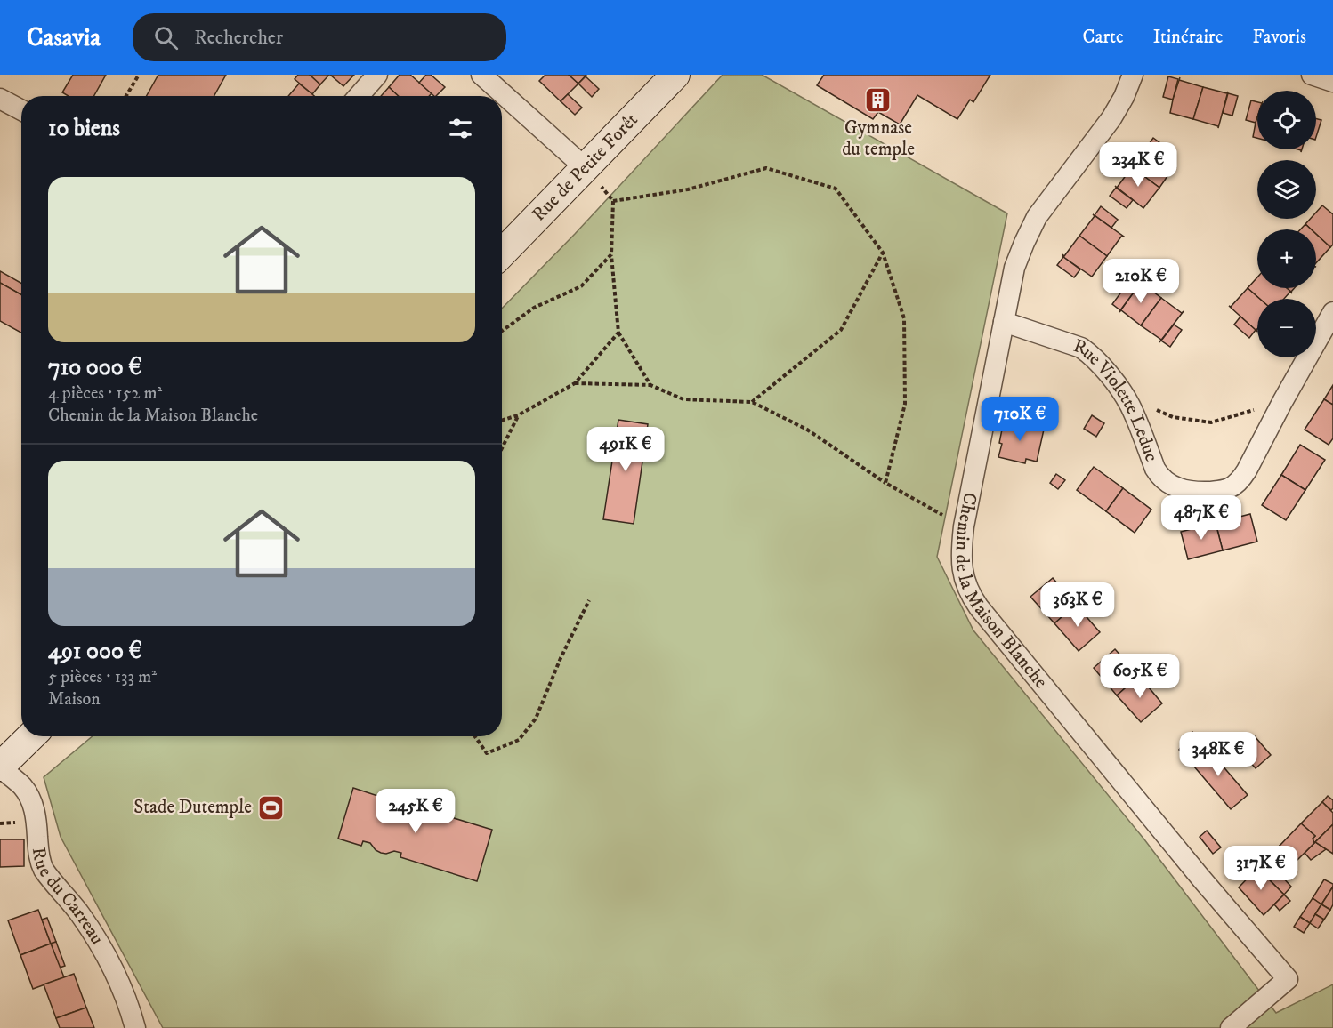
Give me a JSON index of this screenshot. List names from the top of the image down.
{
  "streets": {
    "main road": ["Rue de Petite Forêt"],
    "street": ["Rue Violette Leduc", "Chemin de la Maison Blanche", "Rue du Carreau"]
  },
  "crossings": [
    ["Rue Violette Leduc", "Chemin de la Maison Blanche"]
  ],
  "places": {
    "building": ["Gymnase du temple"],
    "sports": ["Stade Dutemple"]
  },
  "page": {
    "header": "Casavia",
    "search": "Rechercher",
    "nav": ["Carte", "Itinéraire", "Favoris"],
    "map_buttons": ["+", "−"],
    "heading": "10 biens",
    "price": [
      "234K €",
      "210K €",
      "710K €",
      "491K €",
      "487K €",
      "363K €",
      "605K €",
      "348K €",
      "245K €",
      "317K €"
    ],
    "list": [
      {
        "name": "710 000 €",
        "note": "4 pièces · 152 m² · Chemin de la Maison Blanche"
      },
      {
        "name": "491 000 €",
        "note": "5 pièces · 133 m² · Maison"
      }
    ]
  }
}
